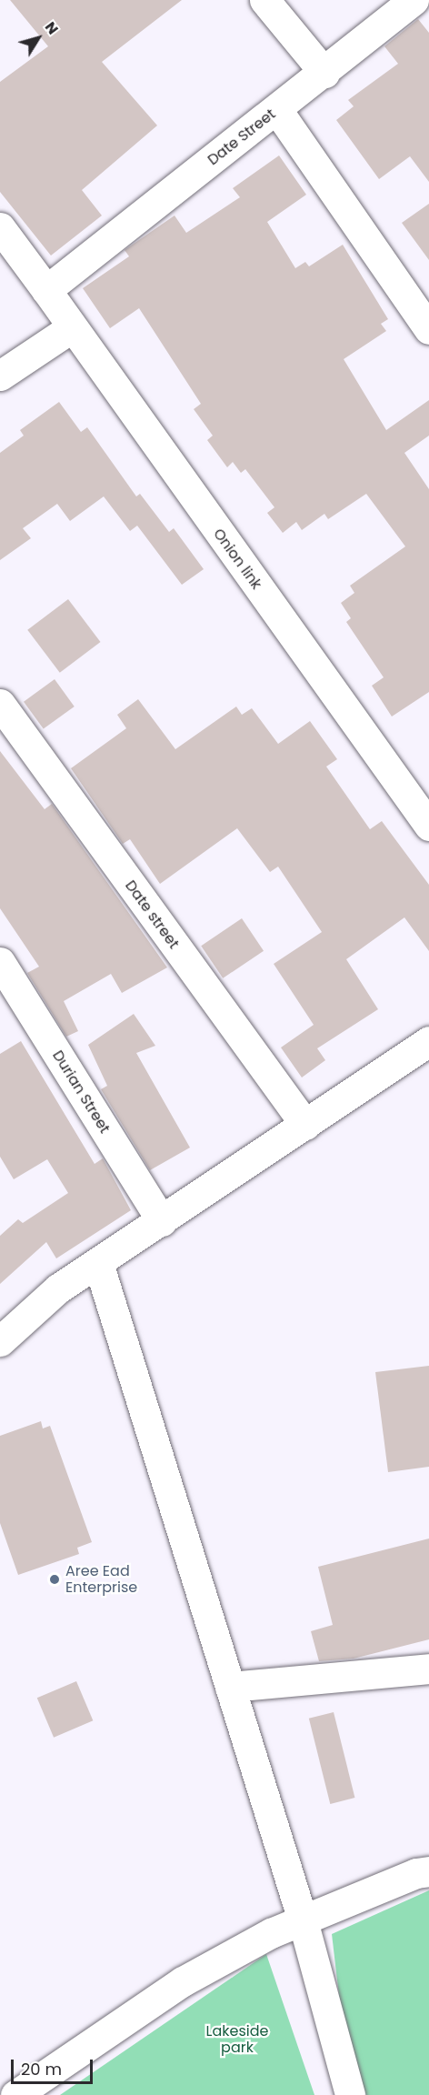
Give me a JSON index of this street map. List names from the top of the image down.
{
  "streets": {
    "street": [
      "Date Street",
      "Onion link",
      "Date street",
      "Durian Street"
    ]
  },
  "crossings": [
    ["Date Street", "Onion link"]
  ],
  "parks": ["Lakeside park"],
  "places": ["Aree Ead Enterprise"],
  "scale_bar": "20 m",
  "north": "top right"
}
